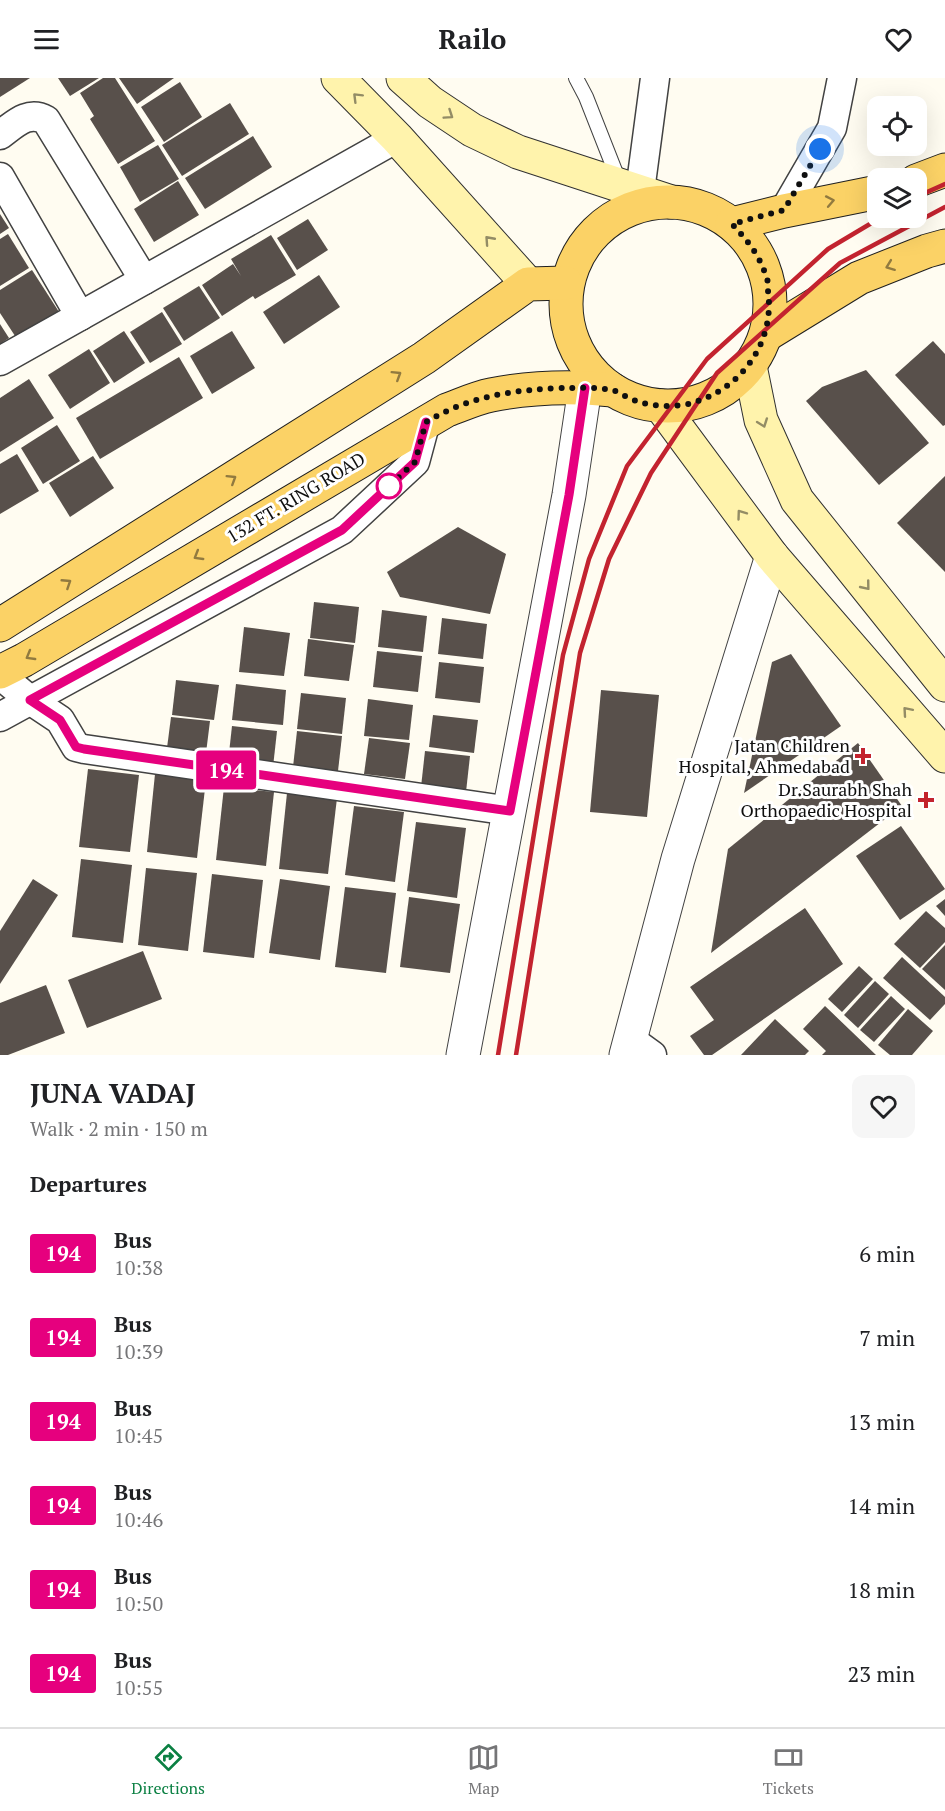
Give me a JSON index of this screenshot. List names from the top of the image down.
{
  "streets": {
    "main road": ["132 FT. RING ROAD"]
  },
  "places": {
    "health": ["Jatan Children Hospital, Ahmedabad", "Dr.Saurabh Shah Orthopaedic Hospital"]
  },
  "lines": ["bus line 194"],
  "page": {
    "header": "Railo",
    "on_map": "194",
    "heading": [
      ["JUNA VADAJ", "Walk · 2 min · 150 m"],
      "Departures"
    ],
    "list": [
      {
        "mark": "194",
        "name": "Bus",
        "note": "10:38",
        "value": "6 min"
      },
      {
        "mark": "194",
        "name": "Bus",
        "note": "10:39",
        "value": "7 min"
      },
      {
        "mark": "194",
        "name": "Bus",
        "note": "10:45",
        "value": "13 min"
      },
      {
        "mark": "194",
        "name": "Bus",
        "note": "10:46",
        "value": "14 min"
      },
      {
        "mark": "194",
        "name": "Bus",
        "note": "10:50",
        "value": "18 min"
      },
      {
        "mark": "194",
        "name": "Bus",
        "note": "10:55",
        "value": "23 min"
      }
    ],
    "tabs": ["Directions", "Map", "Tickets"]
  }
}
